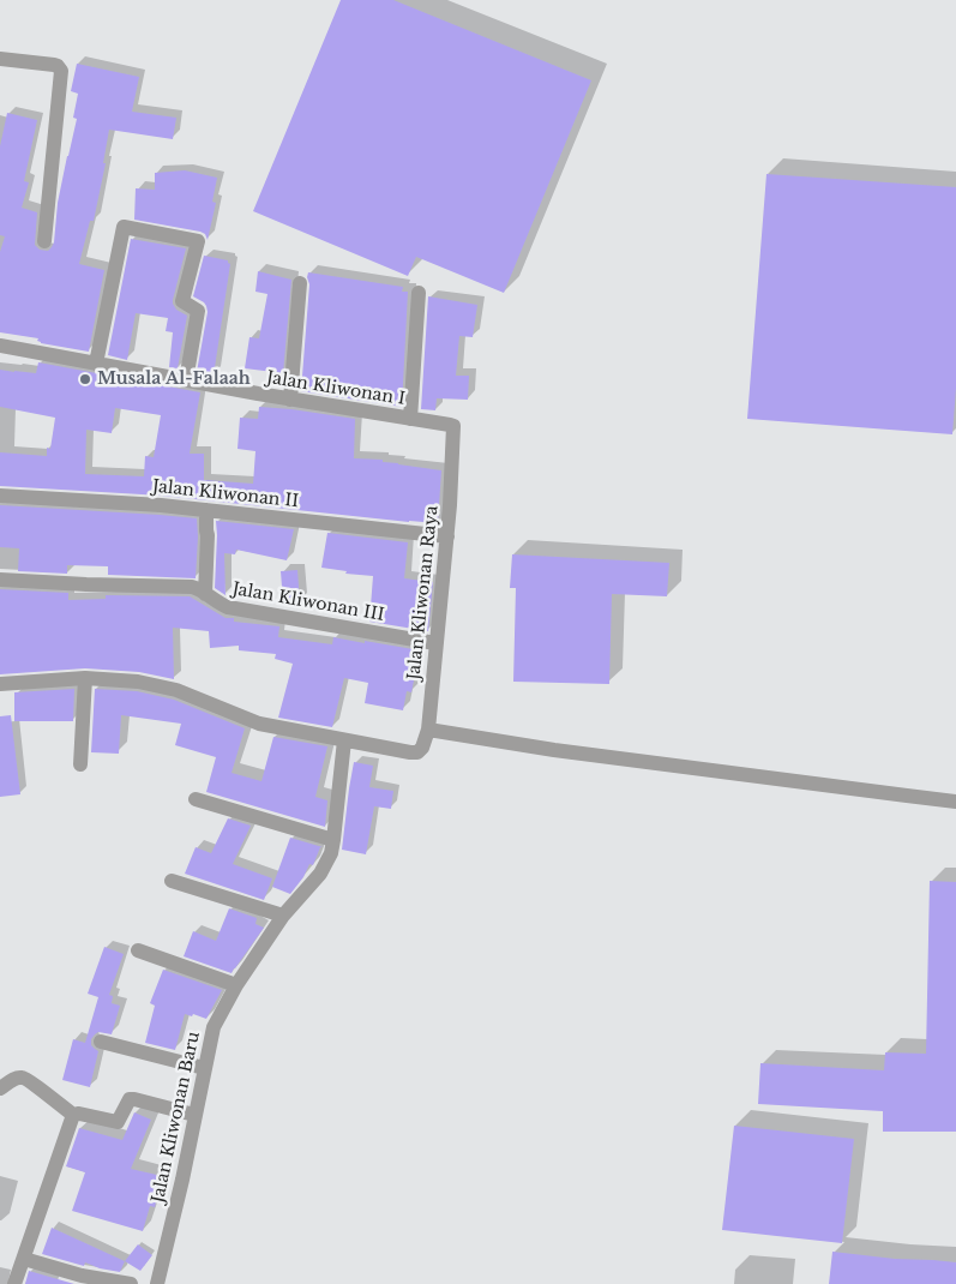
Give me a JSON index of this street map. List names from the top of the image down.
{
  "streets": {
    "street": [
      "Jalan Kliwonan I",
      "Jalan Kliwonan II",
      "Jalan Kliwonan Raya",
      "Jalan Kliwonan III",
      "Jalan Kliwonan Baru"
    ]
  },
  "crossings": [
    ["Jalan Kliwonan I", "Jalan Kliwonan Raya"],
    ["Jalan Kliwonan II", "Jalan Kliwonan Raya"],
    ["Jalan Kliwonan Raya", "Jalan Kliwonan III"],
    ["Jalan Kliwonan Raya", "Jalan Kliwonan Baru"]
  ],
  "places": ["Musala Al-Falaah"]
}
